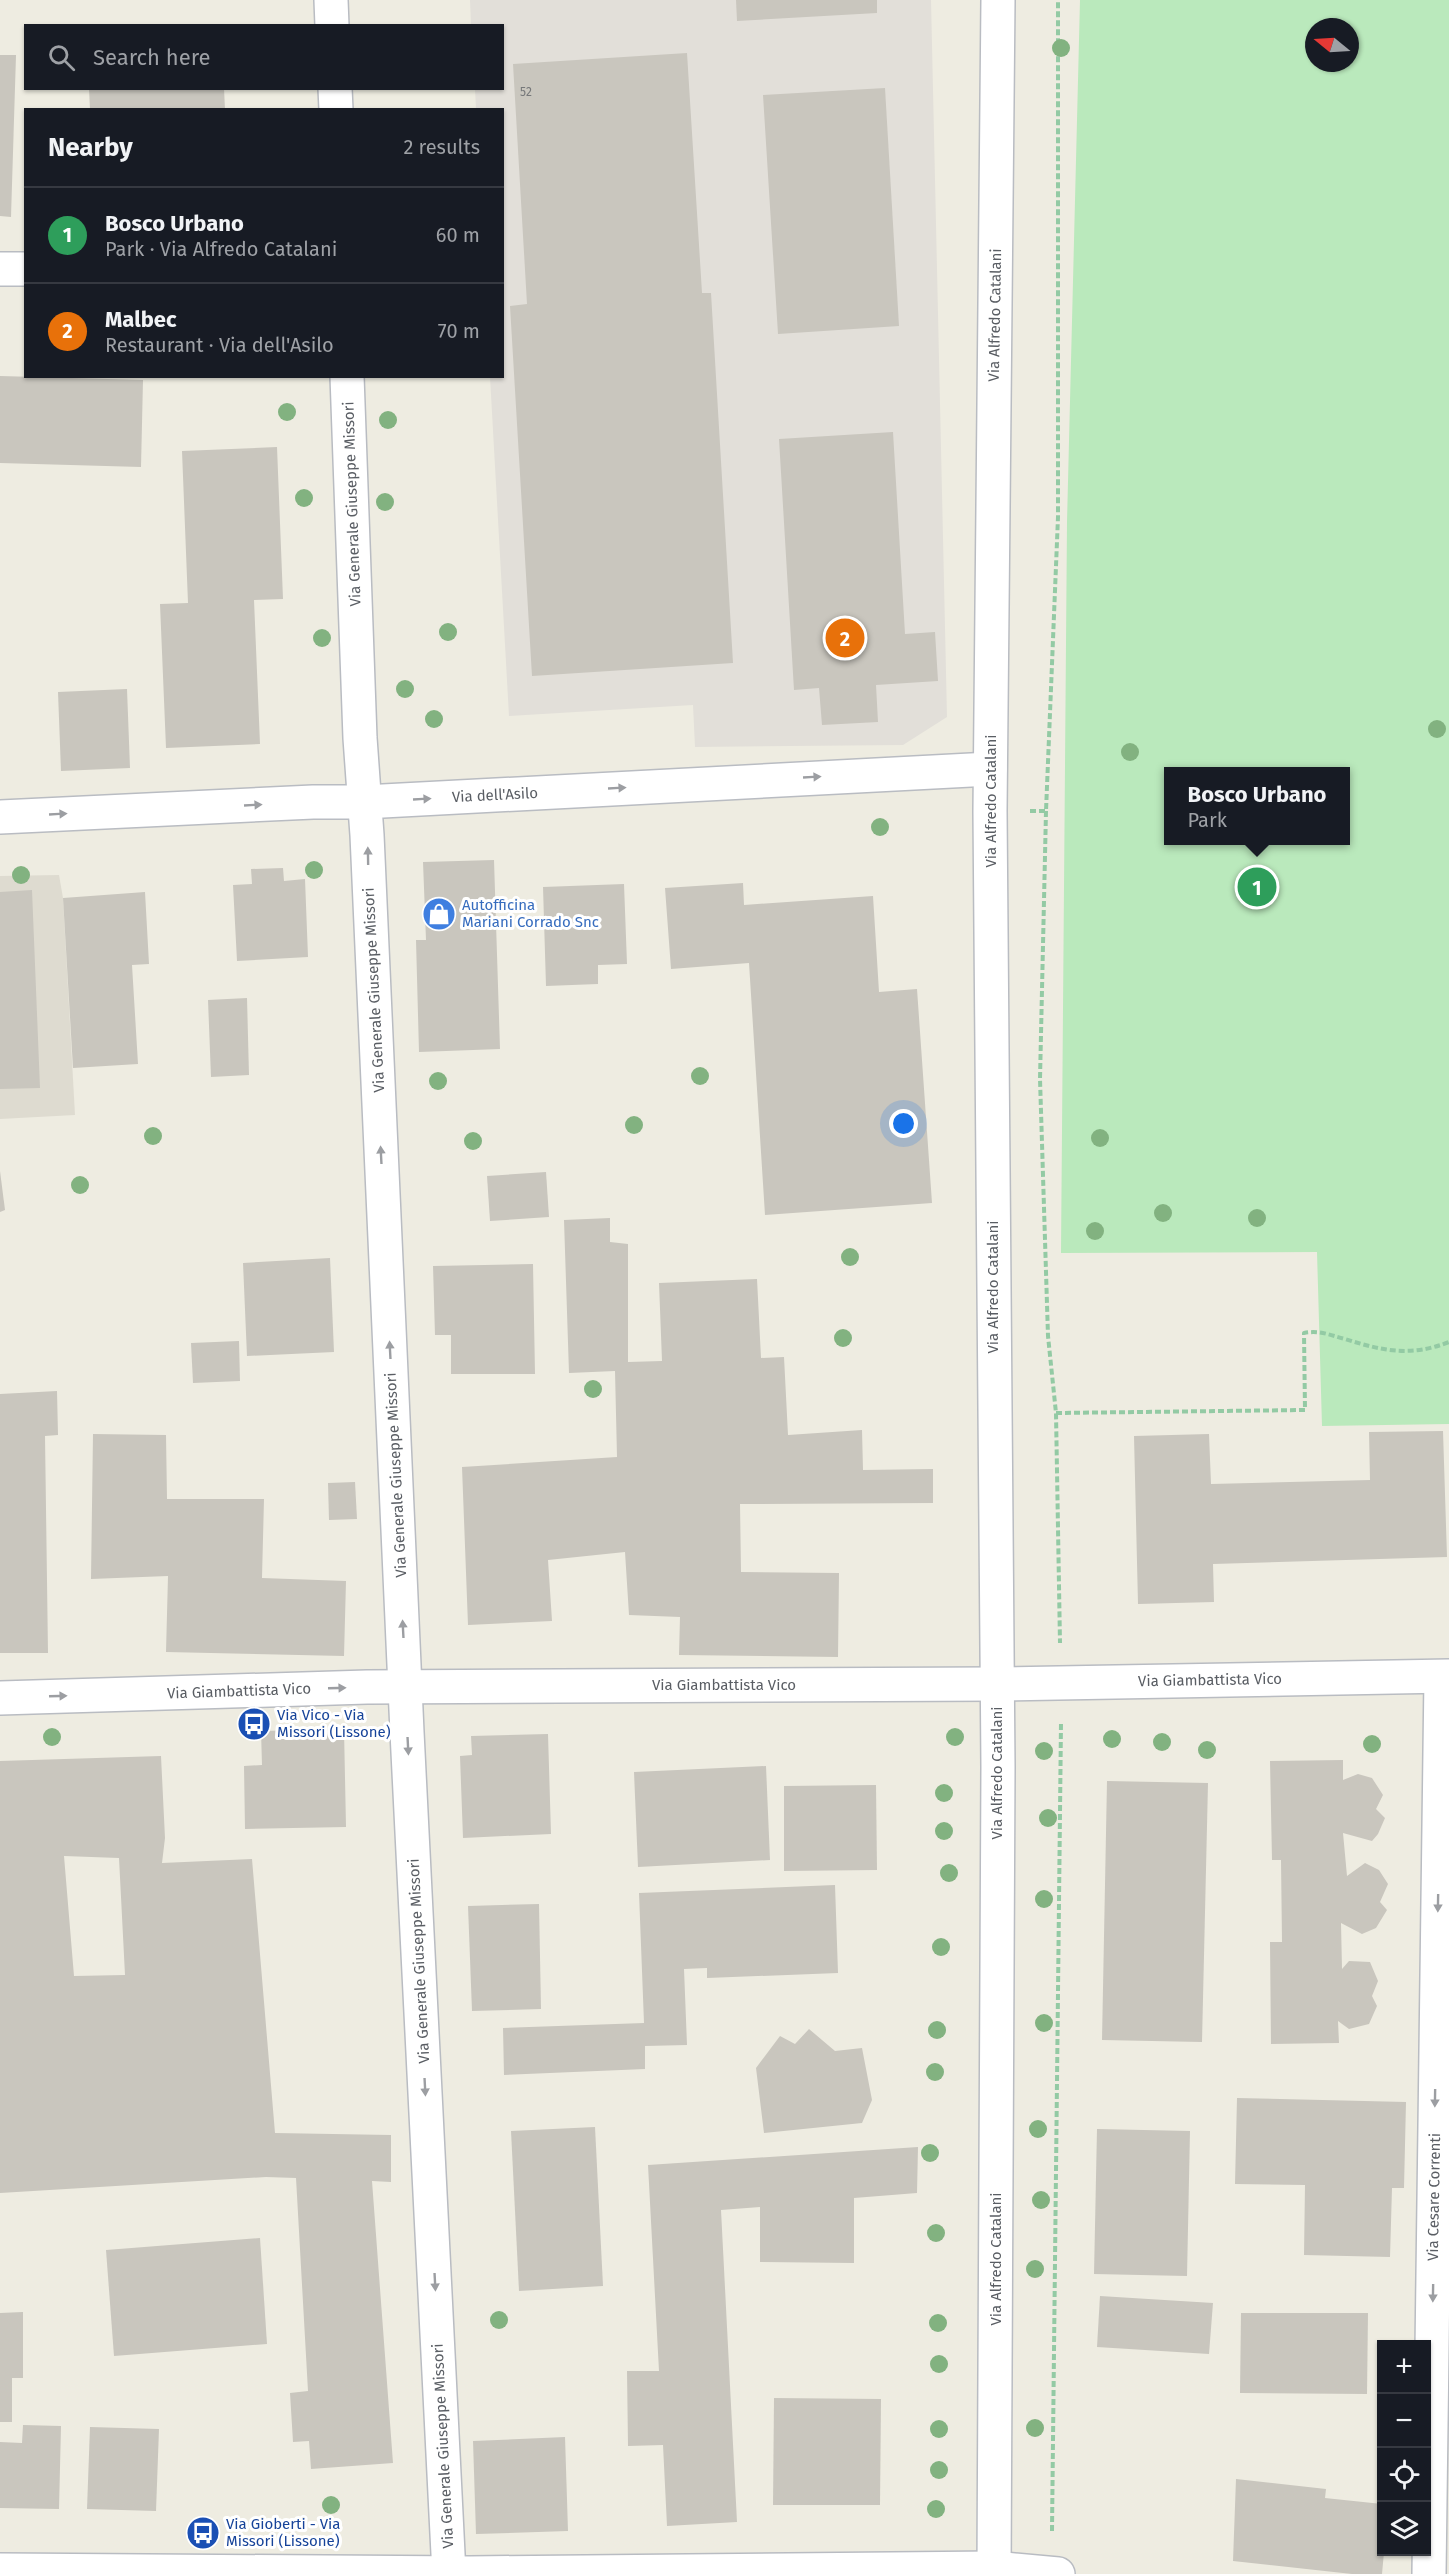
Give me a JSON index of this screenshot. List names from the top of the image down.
{
  "streets": {
    "street": [
      "Via Alfredo Catalani",
      "Via Generale Giuseppe Missori",
      "Via dell'Asilo",
      "Via Giambattista Vico",
      "Via Cesare Correnti"
    ]
  },
  "crossings": [
    ["Via Alfredo Catalani", "Via dell'Asilo"],
    ["Via Alfredo Catalani", "Via Giambattista Vico"],
    ["Via Generale Giuseppe Missori", "Via dell'Asilo"],
    ["Via Generale Giuseppe Missori", "Via Giambattista Vico"],
    ["Via Giambattista Vico", "Via Cesare Correnti"]
  ],
  "one_way": ["Via dell'Asilo", "Via Cesare Correnti"],
  "places": {
    "shop": ["Autofficina Mariani Corrado Snc"],
    "bus stop": ["Via Vico - Via Missori (Lissone)", "Via Gioberti - Via Missori (Lissone)"]
  },
  "house_numbers": ["52"],
  "north": "left",
  "page": {
    "search": "Search here",
    "heading": ["Nearby", "2 results"],
    "list": [
      {
        "mark": "1",
        "name": "Bosco Urbano",
        "note": "Park · Via Alfredo Catalani",
        "value": "60 m"
      },
      {
        "mark": "2",
        "name": "Malbec",
        "note": "Restaurant · Via dell'Asilo",
        "value": "70 m"
      }
    ],
    "pins": ["2", "1"],
    "popup": ["Bosco Urbano", "Park"],
    "map_buttons": ["+", "−"]
  }
}
